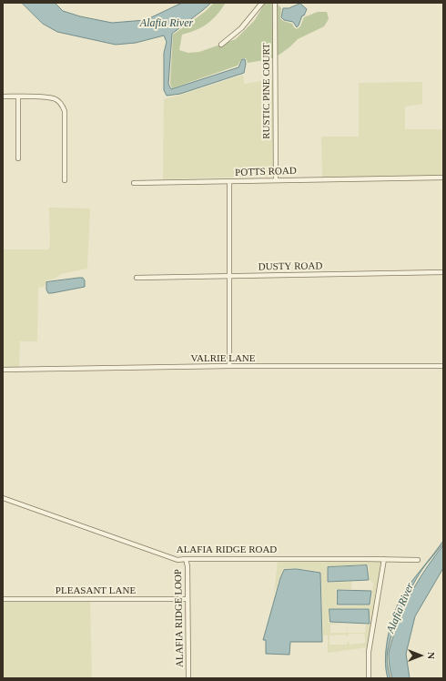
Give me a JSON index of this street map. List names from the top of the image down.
{
  "streets": {
    "street": [
      "RUSTIC PINE COURT",
      "POTTS ROAD",
      "DUSTY ROAD",
      "VALRIE LANE",
      "ALAFIA RIDGE ROAD",
      "PLEASANT LANE",
      "ALAFIA RIDGE LOOP"
    ]
  },
  "crossings": [
    ["RUSTIC PINE COURT", "POTTS ROAD"],
    ["POTTS ROAD", "DUSTY ROAD"],
    ["POTTS ROAD", "VALRIE LANE"],
    ["ALAFIA RIDGE ROAD", "ALAFIA RIDGE LOOP"],
    ["PLEASANT LANE", "ALAFIA RIDGE LOOP"]
  ],
  "water": ["Alafia River"],
  "north": "right"
}
